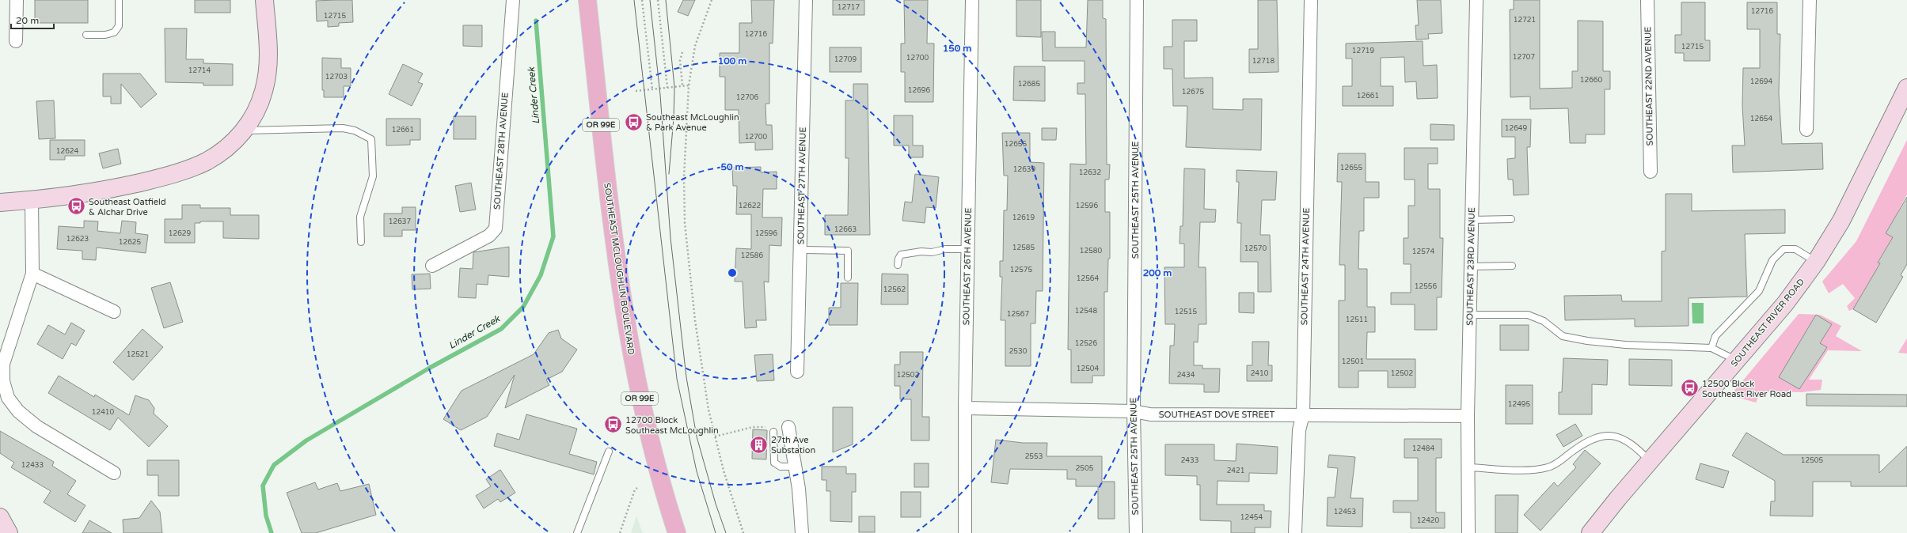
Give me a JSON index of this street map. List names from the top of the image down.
{
  "streets": {
    "main road": ["OR 99E", "SOUTHEAST MCLOUGHLIN BOULEVARD"],
    "street": [
      "SOUTHEAST 22ND AVENUE",
      "SOUTHEAST 28TH AVENUE",
      "SOUTHEAST 27TH AVENUE",
      "SOUTHEAST 25TH AVENUE",
      "SOUTHEAST 26TH AVENUE",
      "SOUTHEAST 24TH AVENUE",
      "SOUTHEAST 23RD AVENUE",
      "SOUTHEAST RIVER ROAD",
      "SOUTHEAST DOVE STREET"
    ]
  },
  "crossings": [
    ["SOUTHEAST 25TH AVENUE", "SOUTHEAST DOVE STREET"],
    ["SOUTHEAST 26TH AVENUE", "SOUTHEAST DOVE STREET"],
    ["SOUTHEAST 24TH AVENUE", "SOUTHEAST DOVE STREET"],
    ["SOUTHEAST 23RD AVENUE", "SOUTHEAST DOVE STREET"]
  ],
  "water": ["Linder Creek"],
  "places": {
    "bus stop": [
      "Southeast McLoughlin & Park Avenue",
      "Southeast Oatfield & Alchar Drive",
      "12500 Block Southeast River Road",
      "12700 Block Southeast McLoughlin"
    ],
    "building": ["27th Ave Substation"]
  },
  "house_numbers": [
    "12717",
    "12716",
    "12715",
    "12721",
    "12716",
    "12715",
    "12719",
    "12707",
    "12700",
    "12709",
    "12718",
    "12714",
    "12703",
    "12660",
    "12694",
    "12685",
    "12696",
    "12675",
    "12661",
    "12706",
    "12654",
    "12649",
    "12661",
    "12700",
    "12655",
    "12624",
    "12655",
    "12639",
    "12632",
    "12622",
    "12596",
    "12619",
    "12637",
    "12663",
    "12629",
    "12596",
    "12623",
    "12625",
    "12585",
    "12570",
    "12580",
    "12574",
    "12586",
    "12575",
    "12564",
    "12556",
    "12562",
    "12548",
    "12515",
    "12567",
    "12511",
    "12526",
    "2530",
    "12521",
    "12501",
    "12504",
    "2410",
    "12502",
    "12502",
    "2434",
    "12495",
    "12410",
    "12484",
    "2553",
    "2433",
    "12505",
    "12433",
    "2505",
    "2421",
    "12453",
    "12454",
    "12420"
  ],
  "scale_bar": "20 m",
  "rings": [
    "150 m",
    "100 m",
    "50 m",
    "200 m"
  ]
}
